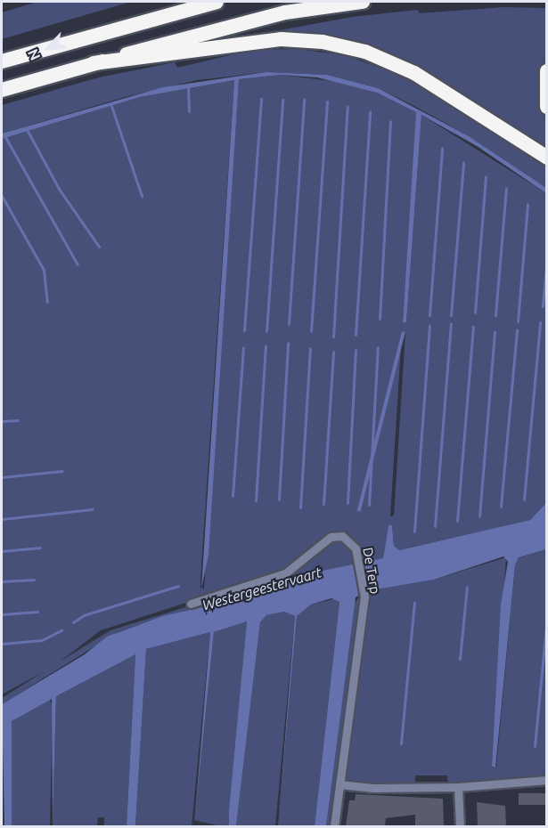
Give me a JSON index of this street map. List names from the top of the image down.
{
  "streets": {
    "street": ["De Terp"]
  },
  "water": ["Westergeestervaart"],
  "north": "bottom left"
}
